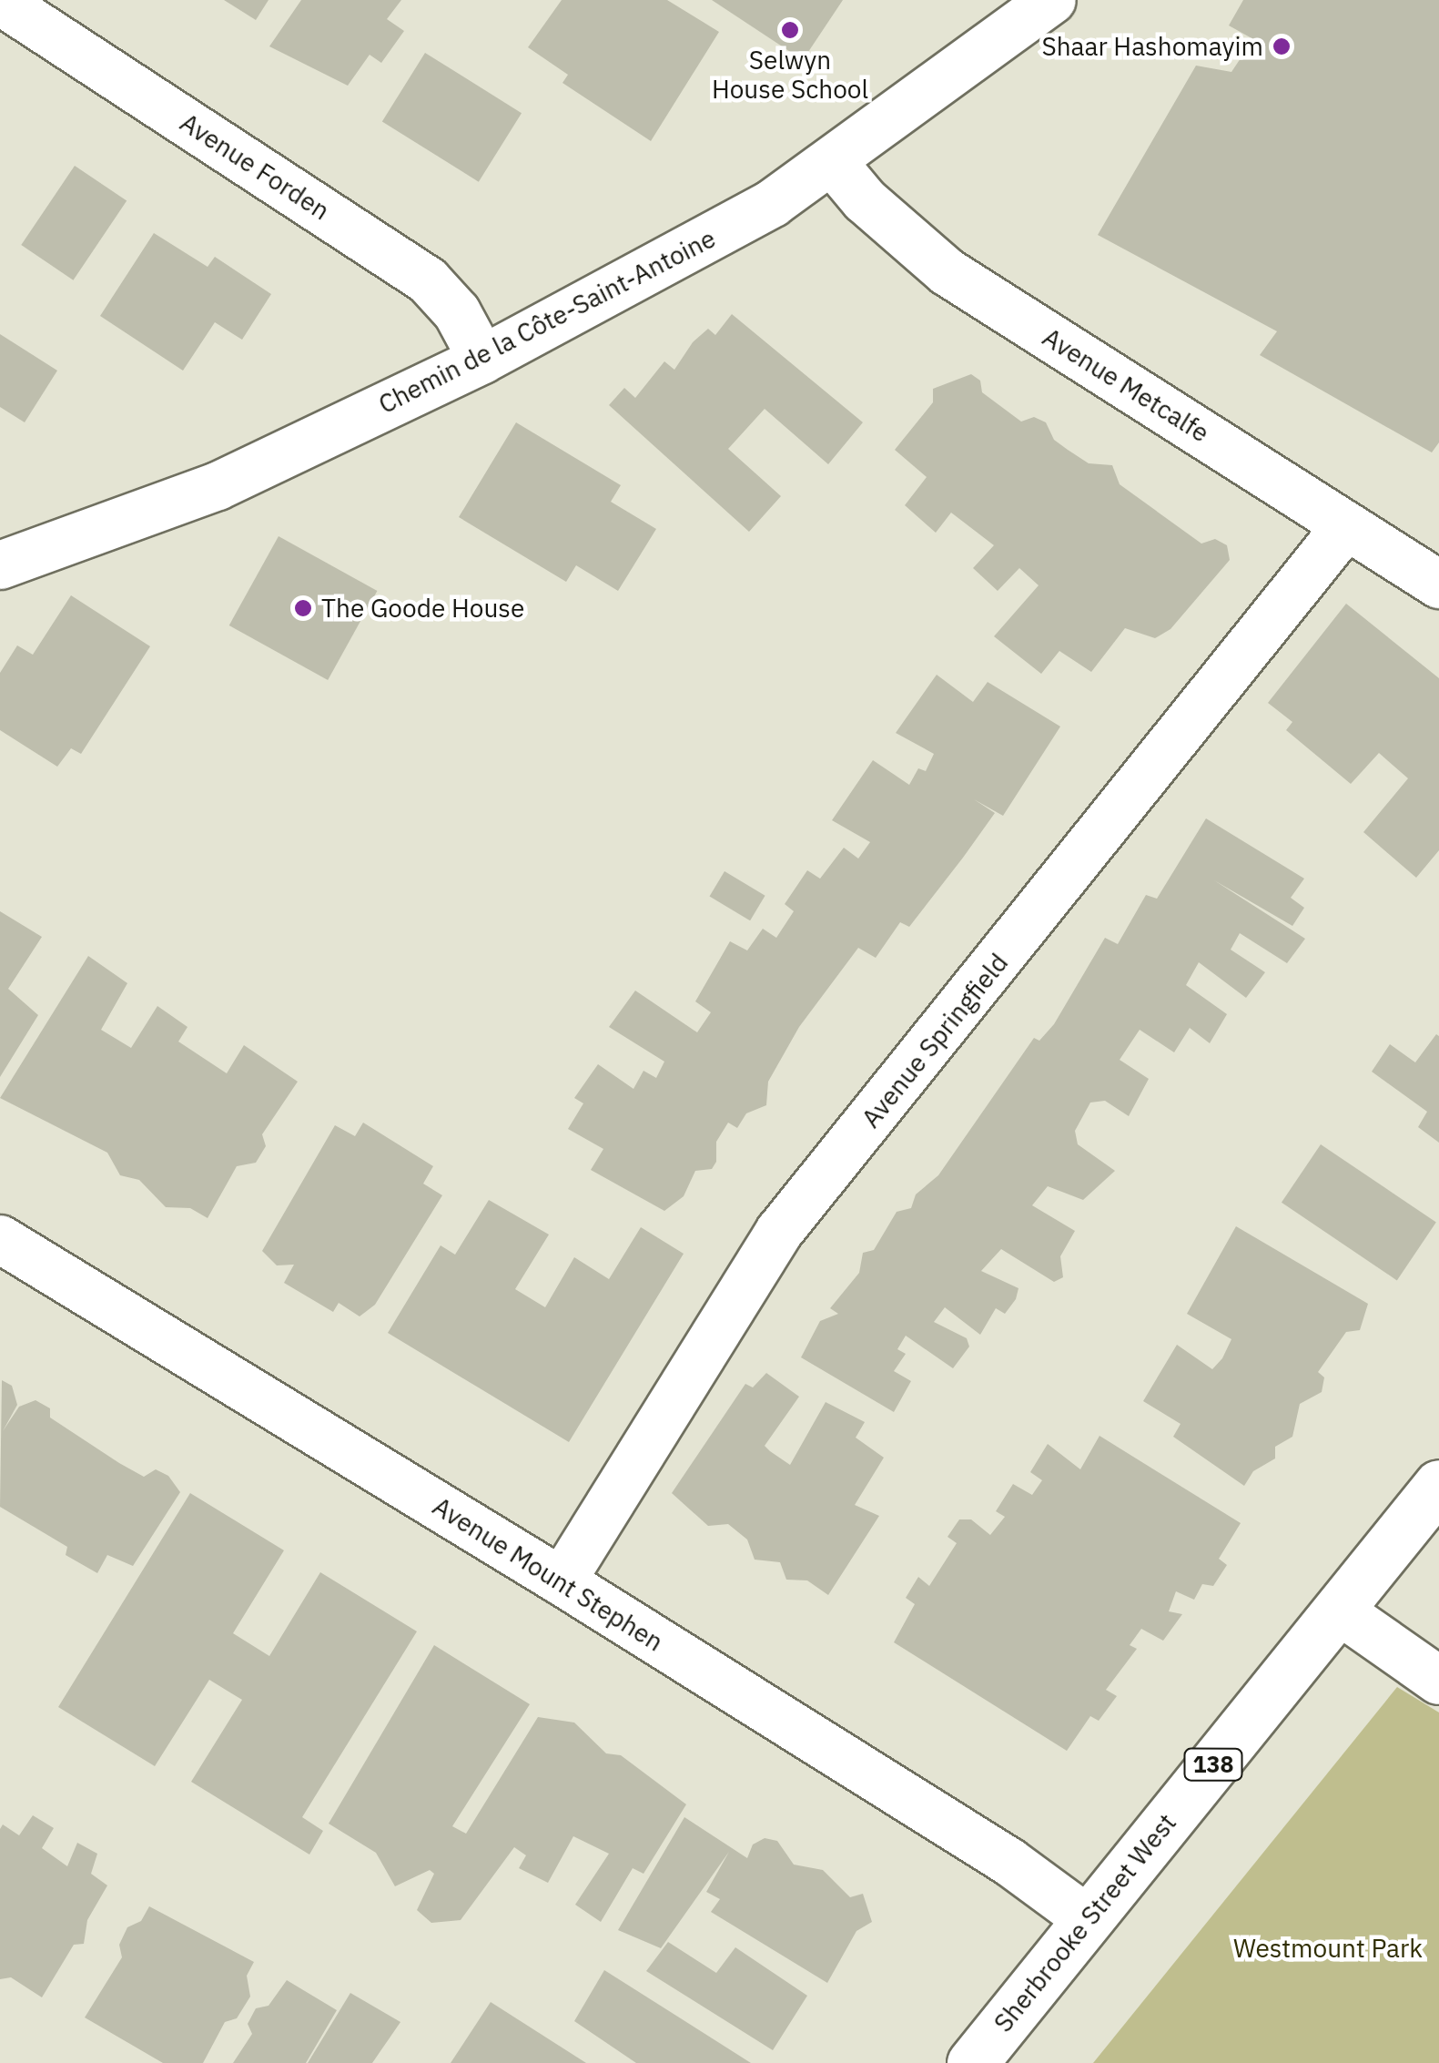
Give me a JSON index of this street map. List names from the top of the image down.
{
  "streets": {
    "main road": ["138", "Sherbrooke Street West"],
    "street": [
      "Avenue Forden",
      "Chemin de la Côte-Saint-Antoine",
      "Avenue Metcalfe",
      "Avenue Springfield",
      "Avenue Mount Stephen"
    ]
  },
  "crossings": [
    ["Avenue Forden", "Chemin de la Côte-Saint-Antoine"],
    ["Chemin de la Côte-Saint-Antoine", "Avenue Metcalfe"],
    ["Avenue Metcalfe", "Avenue Springfield"],
    ["Avenue Springfield", "Avenue Mount Stephen"],
    ["Avenue Mount Stephen", "Sherbrooke Street West"]
  ],
  "parks": ["Westmount Park"],
  "places": ["Selwyn House School", "Shaar Hashomayim", "The Goode House"]
}
